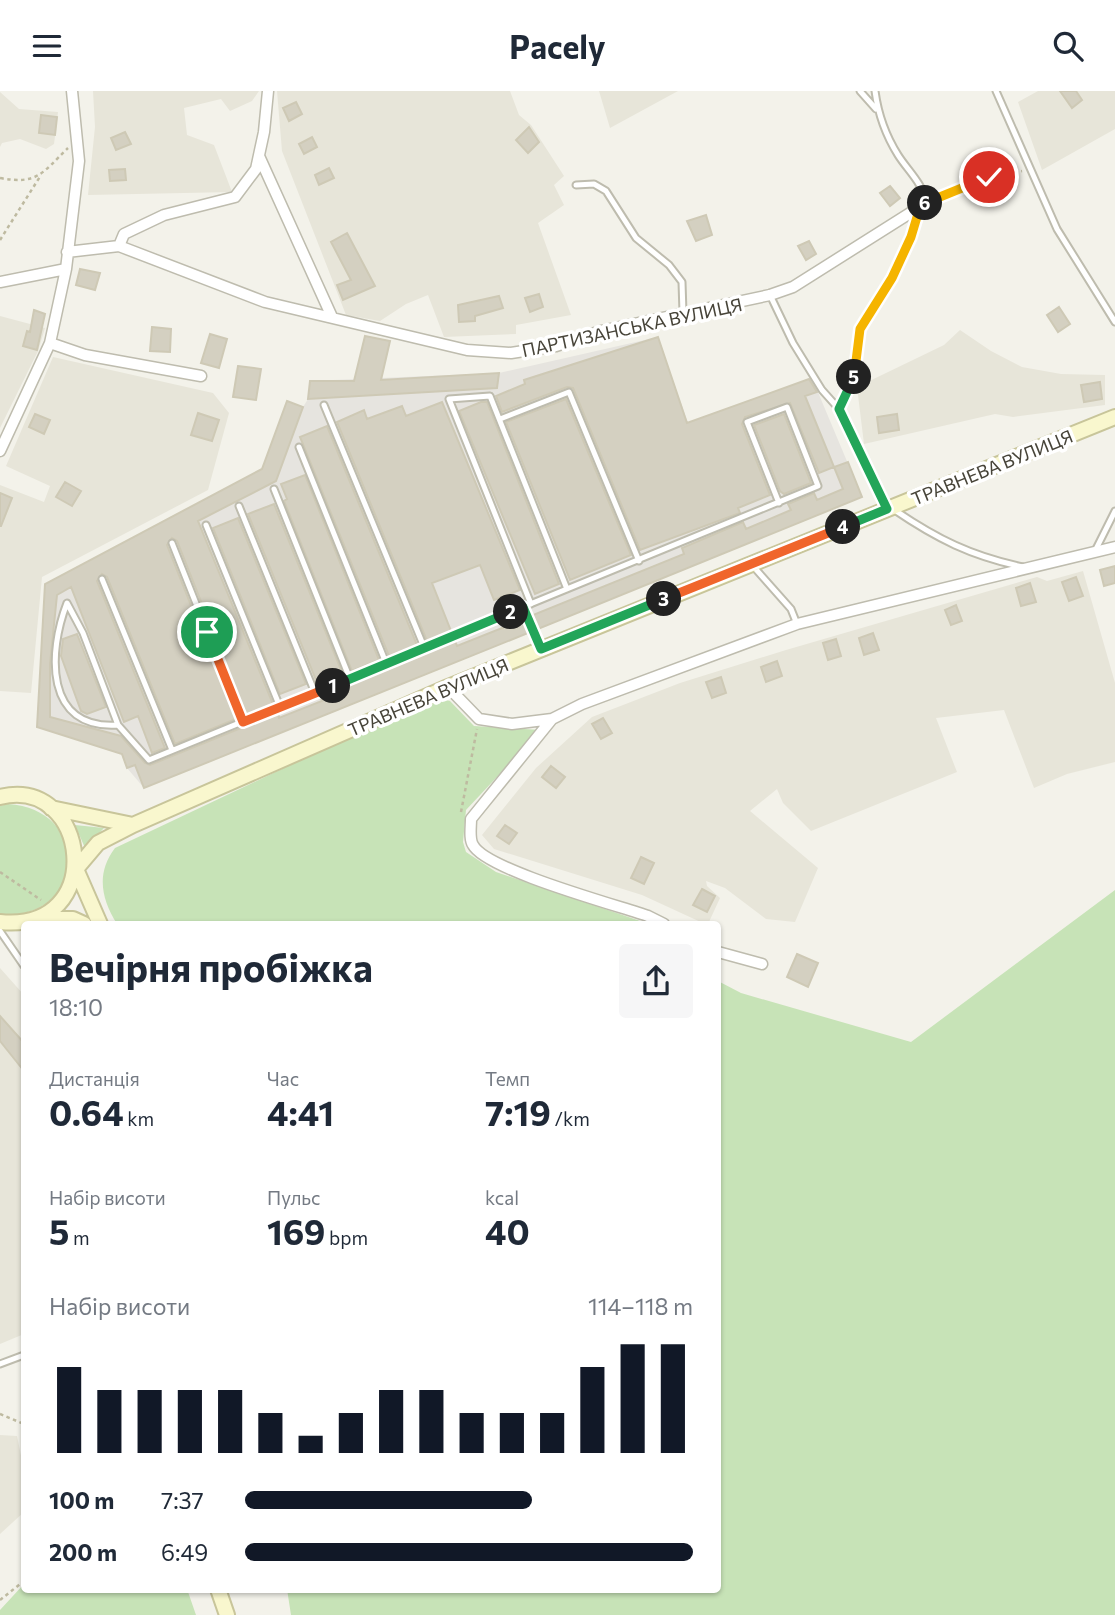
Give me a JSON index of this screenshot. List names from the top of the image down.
{
  "streets": {
    "street": ["ПАРТИЗАНСЬКА ВУЛИЦЯ", "ТРАВНЕВА ВУЛИЦЯ"]
  },
  "page": {
    "header": "Pacely",
    "pins": [
      "6",
      "5",
      "4",
      "3",
      "2",
      "1"
    ],
    "heading": ["Вечірня пробіжка", "18:10"],
    "stats": [
      ["Дистанція", "0.64 km"],
      ["Час", "4:41"],
      ["Темп", "7:19 /km"],
      ["Набір висоти", "5 m"],
      ["Пульс", "169 bpm"],
      ["kcal", "40"]
    ],
    "chart": ["Набір висоти", "114–118 m"],
    "list": [
      {
        "name": "100 m",
        "note": "7:37"
      },
      {
        "name": "200 m",
        "note": "6:49"
      }
    ]
  }
}
